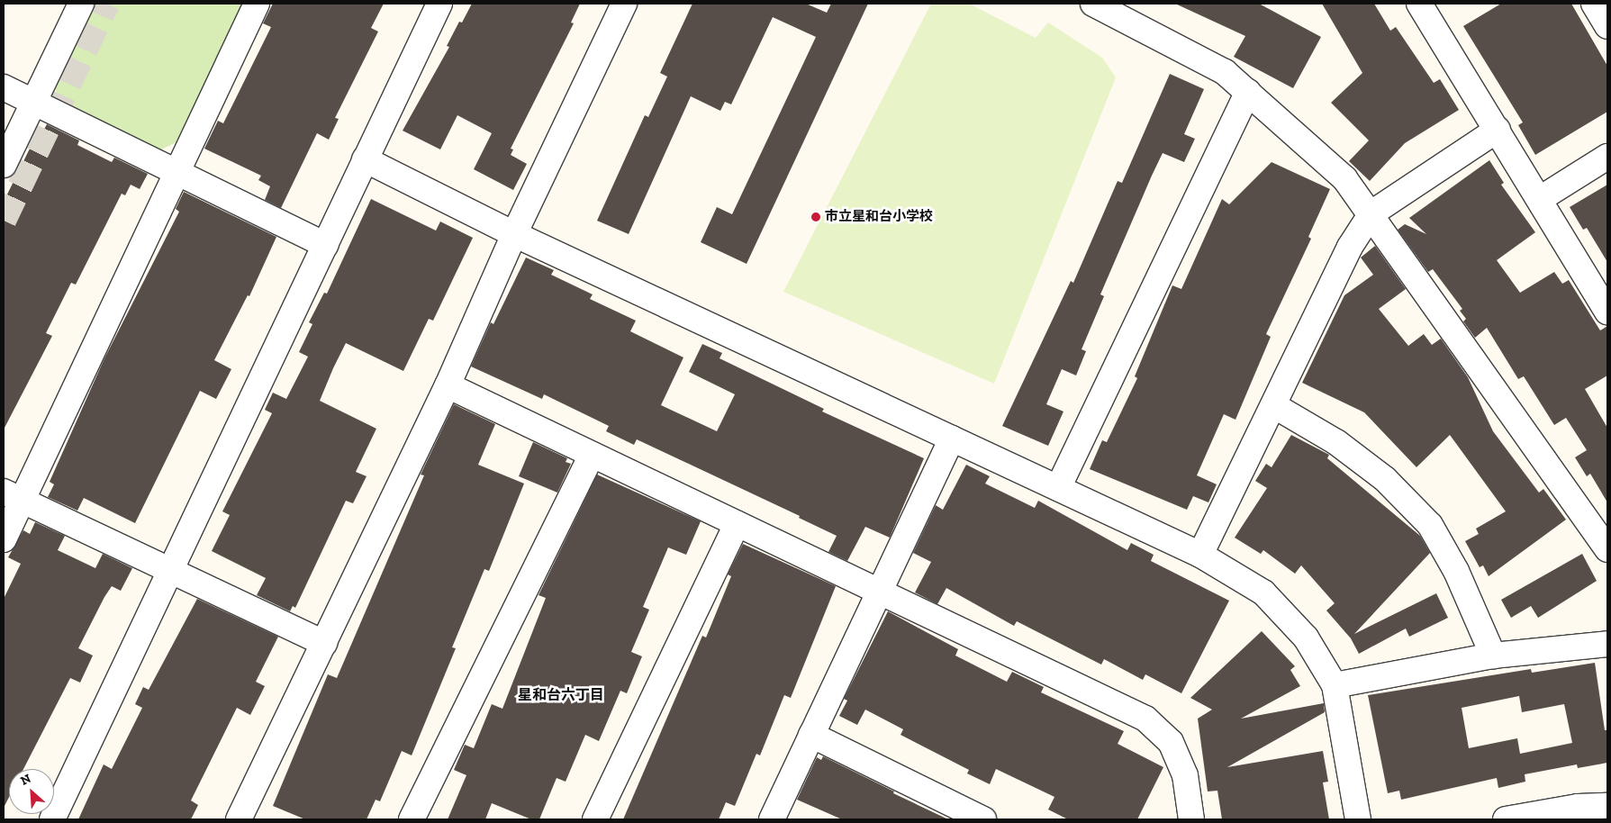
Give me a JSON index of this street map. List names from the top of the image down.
{
  "districts": ["星和台六丁目"],
  "places": ["市立星和台小学校"],
  "north": "top left"
}
